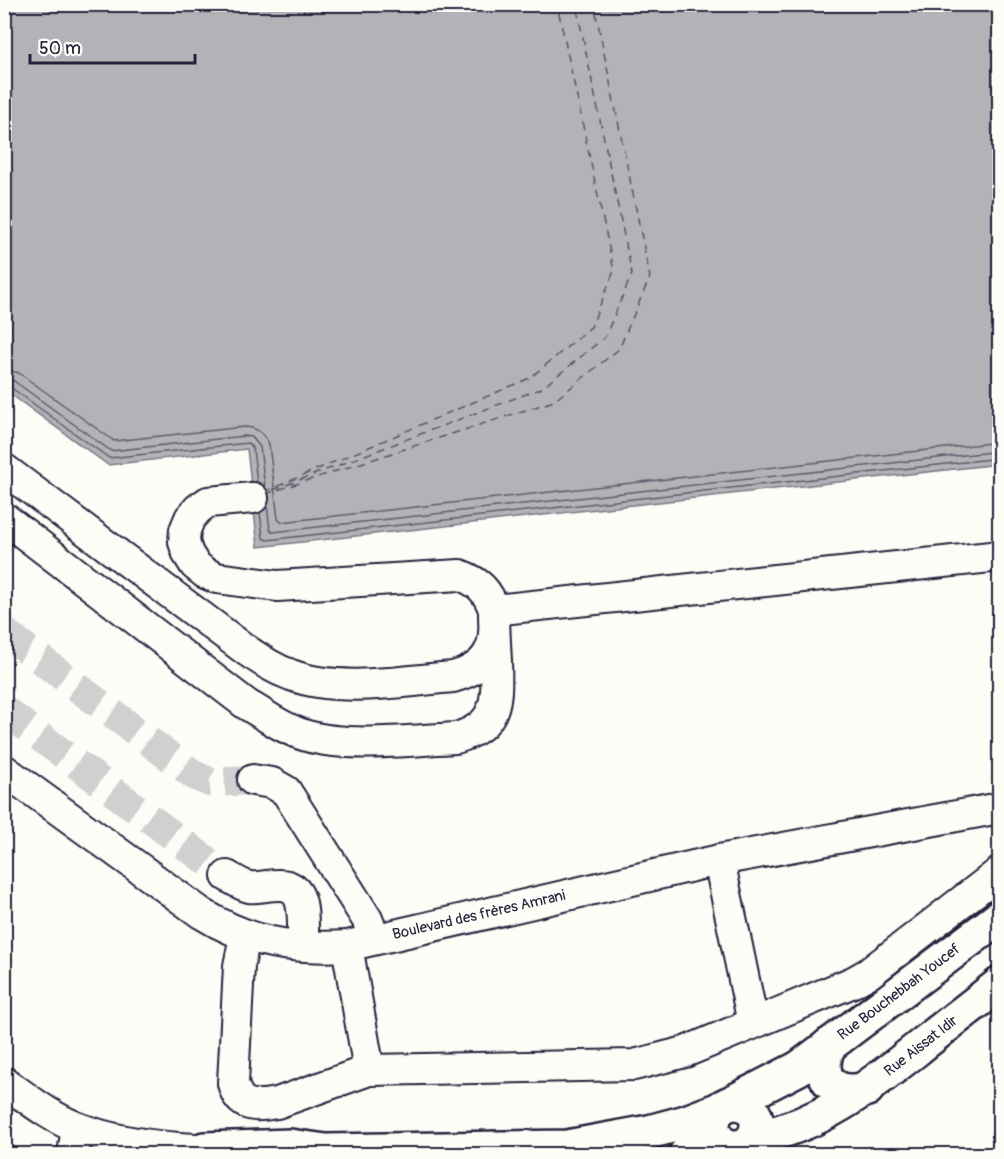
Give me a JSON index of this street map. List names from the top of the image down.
{
  "streets": {
    "main road": ["Rue Bouchebbah Youcef", "Rue Aissat Idir"],
    "street": ["Boulevard des frères Amrani"]
  },
  "crossings": [
    ["Rue Bouchebbah Youcef", "Rue Aissat Idir"]
  ],
  "scale_bar": "50 m"
}
